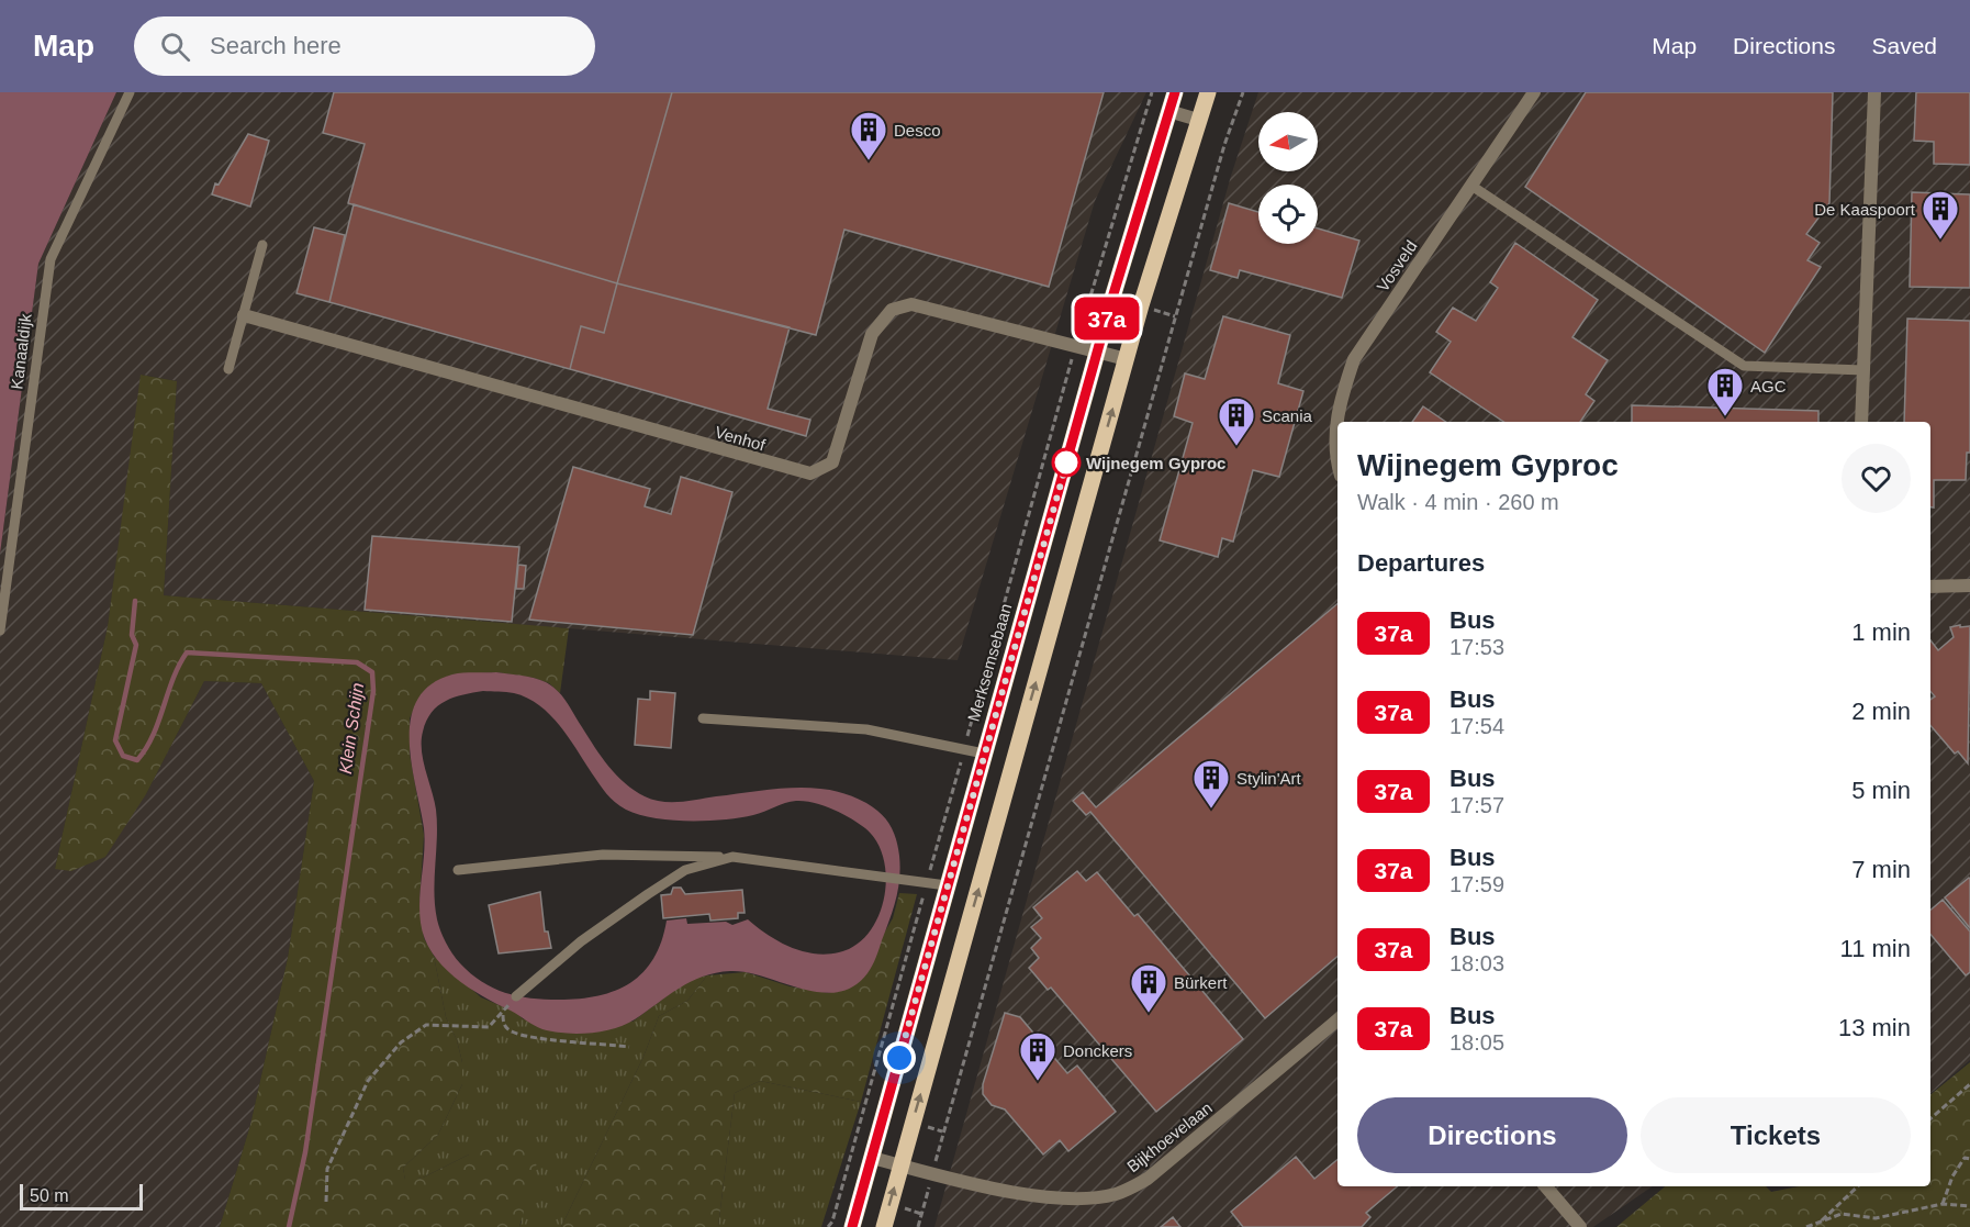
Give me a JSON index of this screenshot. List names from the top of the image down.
{
  "streets": {
    "main road": ["Merksemsebaan"],
    "street": ["Vosveld", "Venhof", "Bijkhoevelaan"],
    "lane": ["Kanaaldijk"]
  },
  "crossings": [
    ["Venhof", "Merksemsebaan"],
    ["Merksemsebaan", "Bijkhoevelaan"]
  ],
  "water": ["Klein Schijn"],
  "places": {
    "building": [
      "Desco",
      "De Kaaspoort",
      "AGC",
      "Scania",
      "Stylin'Art",
      "Bürkert",
      "Donckers"
    ],
    "other": ["Wijnegem Gyproc"]
  },
  "lines": ["bus line 37a"],
  "scale_bar": "50 m",
  "north": "left",
  "page": {
    "header": "Map",
    "search": "Search here",
    "nav": ["Map", "Directions", "Saved"],
    "on_map": "37a",
    "heading": [
      ["Wijnegem Gyproc", "Walk · 4 min · 260 m"],
      "Departures"
    ],
    "list": [
      {
        "mark": "37a",
        "name": "Bus",
        "note": "17:53",
        "value": "1 min"
      },
      {
        "mark": "37a",
        "name": "Bus",
        "note": "17:54",
        "value": "2 min"
      },
      {
        "mark": "37a",
        "name": "Bus",
        "note": "17:57",
        "value": "5 min"
      },
      {
        "mark": "37a",
        "name": "Bus",
        "note": "17:59",
        "value": "7 min"
      },
      {
        "mark": "37a",
        "name": "Bus",
        "note": "18:03",
        "value": "11 min"
      },
      {
        "mark": "37a",
        "name": "Bus",
        "note": "18:05",
        "value": "13 min"
      }
    ],
    "buttons": ["Directions", "Tickets"],
    "scale": "50 m"
  }
}
